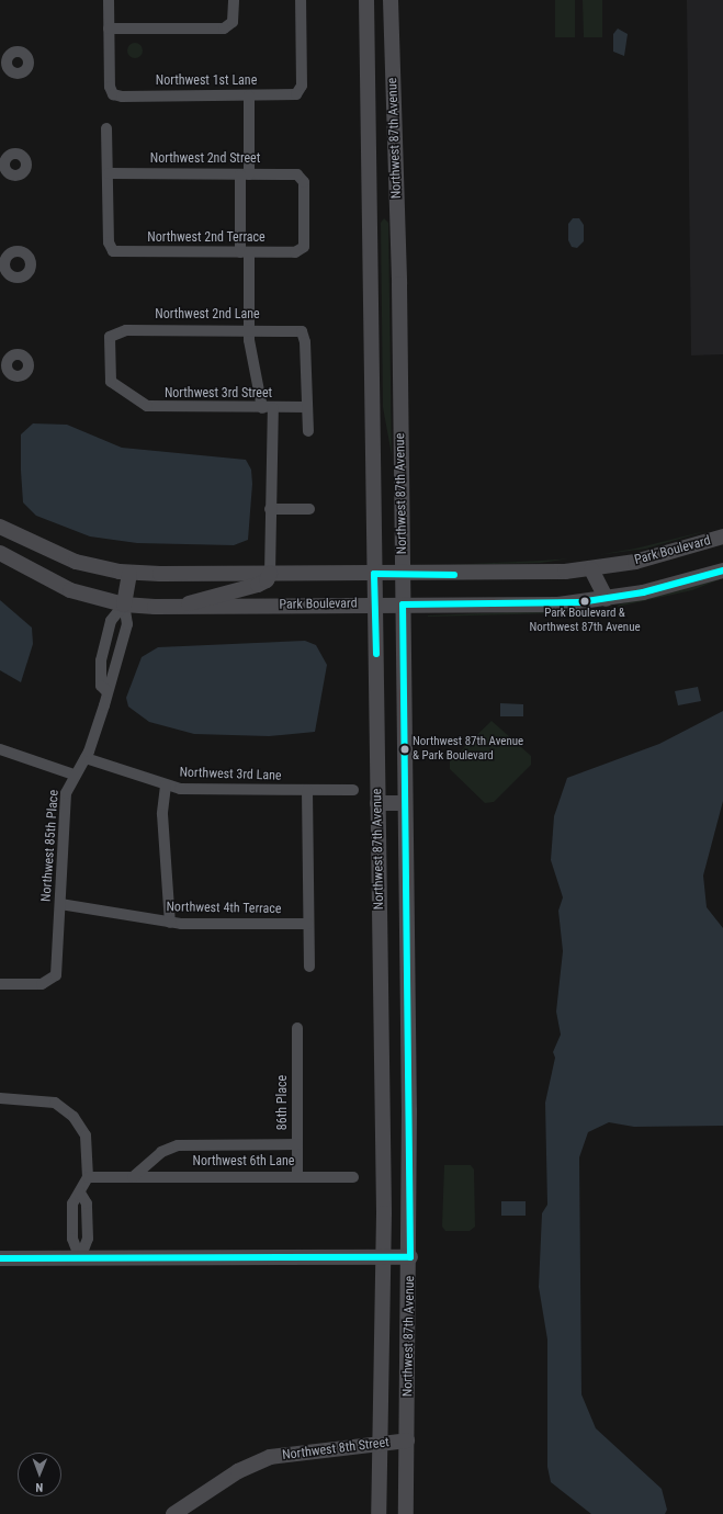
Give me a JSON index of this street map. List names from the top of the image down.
{
  "streets": {
    "main road": ["Northwest 87th Avenue", "Park Boulevard", "Northwest 8th Street"],
    "street": [
      "Northwest 1st Lane",
      "Northwest 2nd Street",
      "Northwest 2nd Terrace",
      "Northwest 2nd Lane",
      "Northwest 3rd Street",
      "Northwest 3rd Lane",
      "Northwest 85th Place",
      "Northwest 4th Terrace",
      "86th Place",
      "Northwest 6th Lane"
    ]
  },
  "crossings": [
    ["Northwest 87th Avenue", "Park Boulevard"],
    ["Northwest 87th Avenue", "Northwest 8th Street"],
    ["Northwest 2nd Street", "Northwest 2nd Terrace"],
    ["Northwest 2nd Lane", "Northwest 3rd Street"],
    ["Park Boulevard", "Northwest 85th Place"],
    ["Northwest 3rd Lane", "Northwest 85th Place"],
    ["Northwest 85th Place", "Northwest 4th Terrace"],
    ["86th Place", "Northwest 6th Lane"]
  ],
  "places": ["Park Boulevard & Northwest 87th Avenue", "Northwest 87th Avenue & Park Boulevard"],
  "north": "bottom"
}
